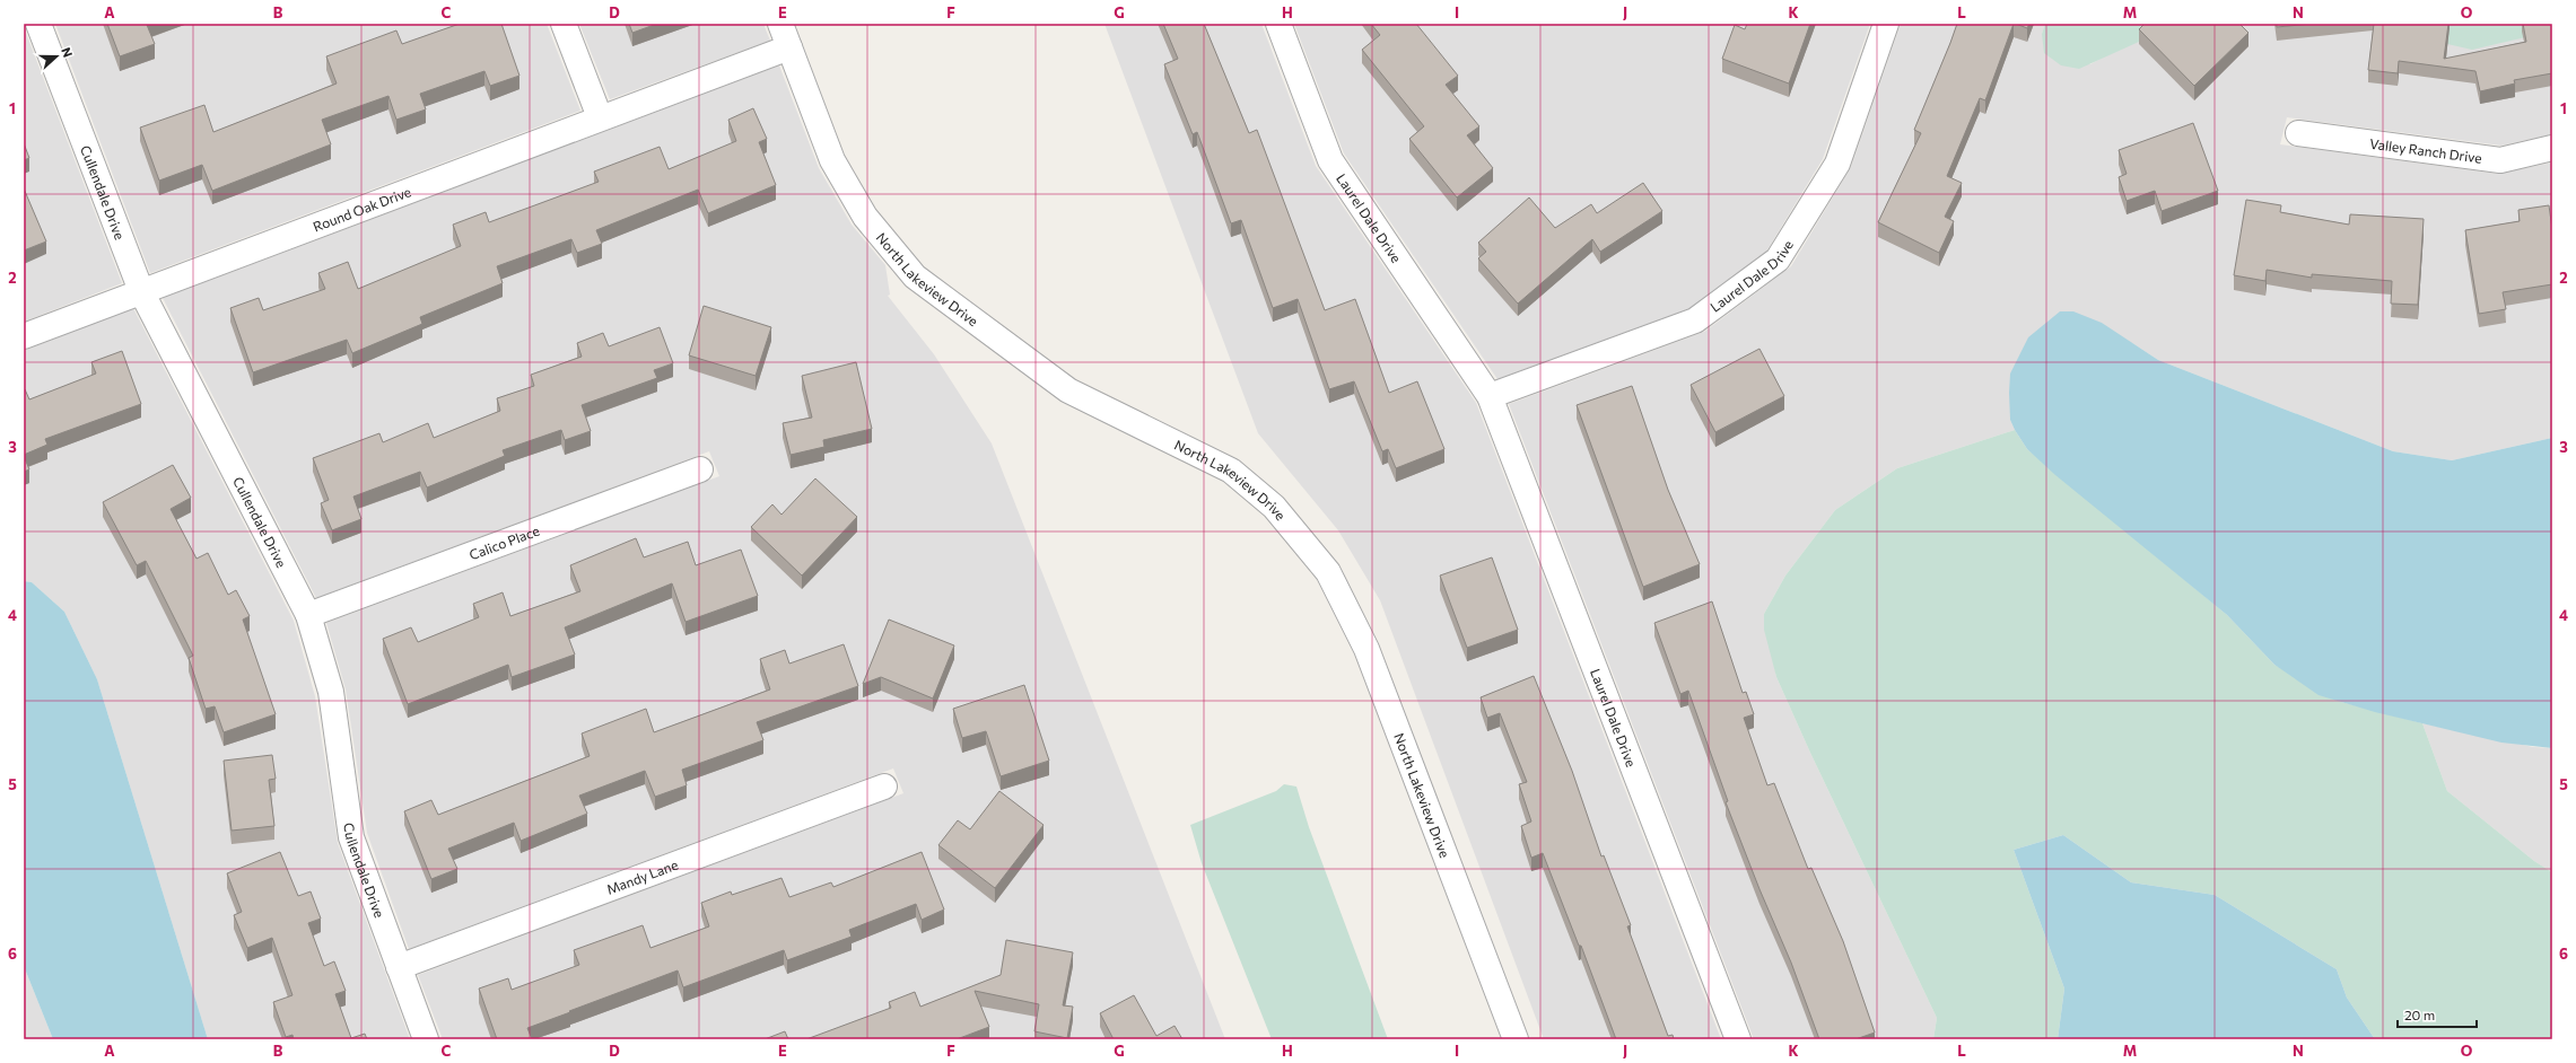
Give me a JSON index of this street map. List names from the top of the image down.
{
  "streets": {
    "street": [
      "Valley Ranch Drive",
      "Cullendale Drive",
      "Round Oak Drive",
      "Laurel Dale Drive",
      "North Lakeview Drive",
      "Calico Place",
      "Mandy Lane"
    ]
  },
  "crossings": [
    ["Cullendale Drive", "Round Oak Drive"],
    ["Cullendale Drive", "Calico Place"],
    ["Cullendale Drive", "Mandy Lane"],
    ["Round Oak Drive", "North Lakeview Drive"]
  ],
  "scale_bar": "20 m",
  "north": "right",
  "grid": {
    "columns": [
      "A",
      "B",
      "C",
      "D",
      "E",
      "F",
      "G",
      "H",
      "I",
      "J",
      "K",
      "L",
      "M",
      "N",
      "O"
    ],
    "rows": [
      "1",
      "2",
      "3",
      "4",
      "5",
      "6"
    ]
  }
}
